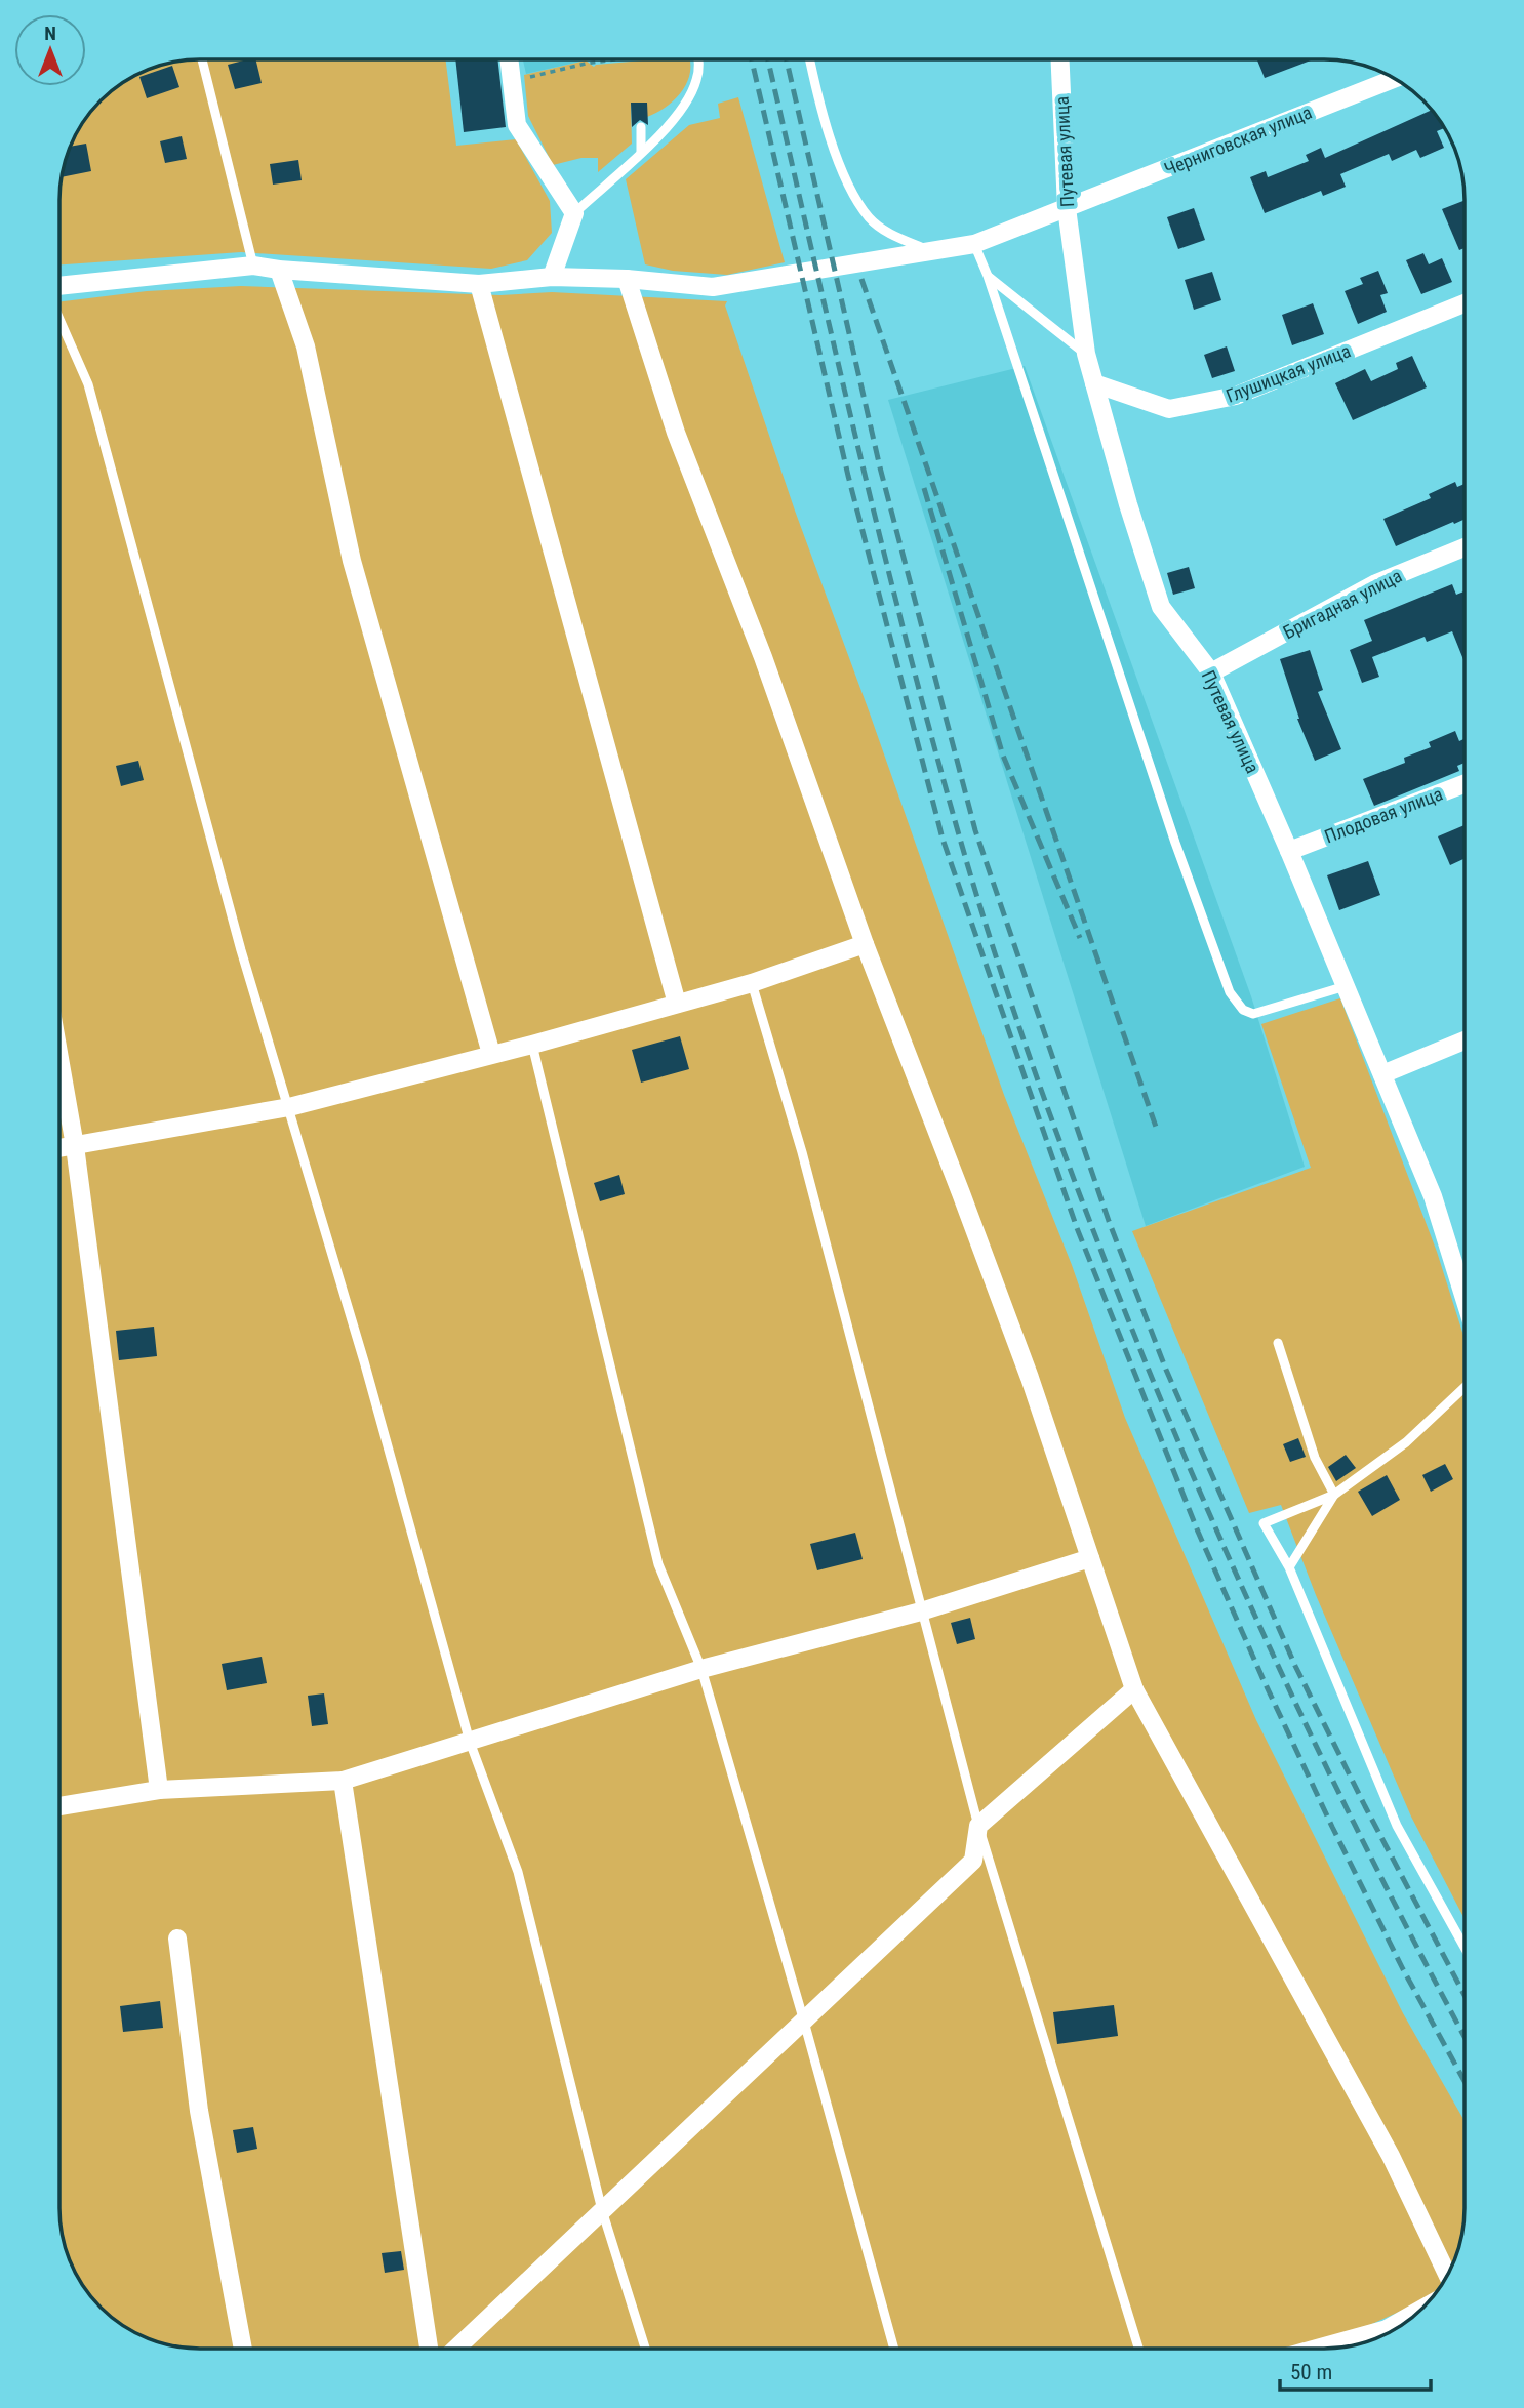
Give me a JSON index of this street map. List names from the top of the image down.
{
  "streets": {
    "street": [
      "Черниговская улица",
      "Путевая улица",
      "Глушицкая улица",
      "Бригадная улица",
      "Плодовая улица"
    ]
  },
  "crossings": [
    ["Черниговская улица", "Путевая улица"],
    ["Путевая улица", "Глушицкая улица"],
    ["Путевая улица", "Бригадная улица"],
    ["Путевая улица", "Плодовая улица"]
  ],
  "scale_bar": "50 m",
  "north": "top"
}
